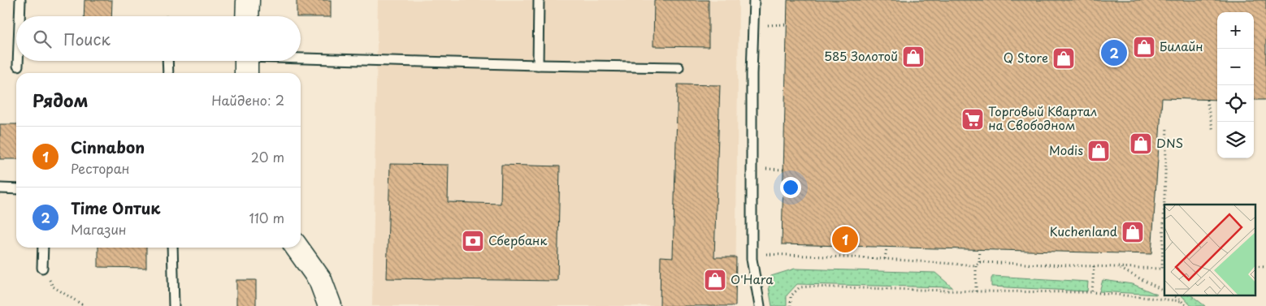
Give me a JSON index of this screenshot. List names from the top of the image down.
{
  "places": {
    "shop": [
      "Билайн",
      "585 Золотой",
      "Q Store",
      "DNS",
      "Modis",
      "Kuchenland",
      "O'Hara"
    ],
    "supermarket": ["Торговый Квартал на Свободном"],
    "bank": ["Сбербанк"]
  },
  "page": {
    "map_buttons": ["+", "−"],
    "search": "Поиск",
    "pins": ["2", "1"],
    "heading": ["Рядом", "Найдено: 2"],
    "list": [
      {
        "mark": "1",
        "name": "Cinnabon",
        "note": "Ресторан",
        "value": "20 m"
      },
      {
        "mark": "2",
        "name": "Time Оптик",
        "note": "Магазин",
        "value": "110 m"
      }
    ]
  }
}
